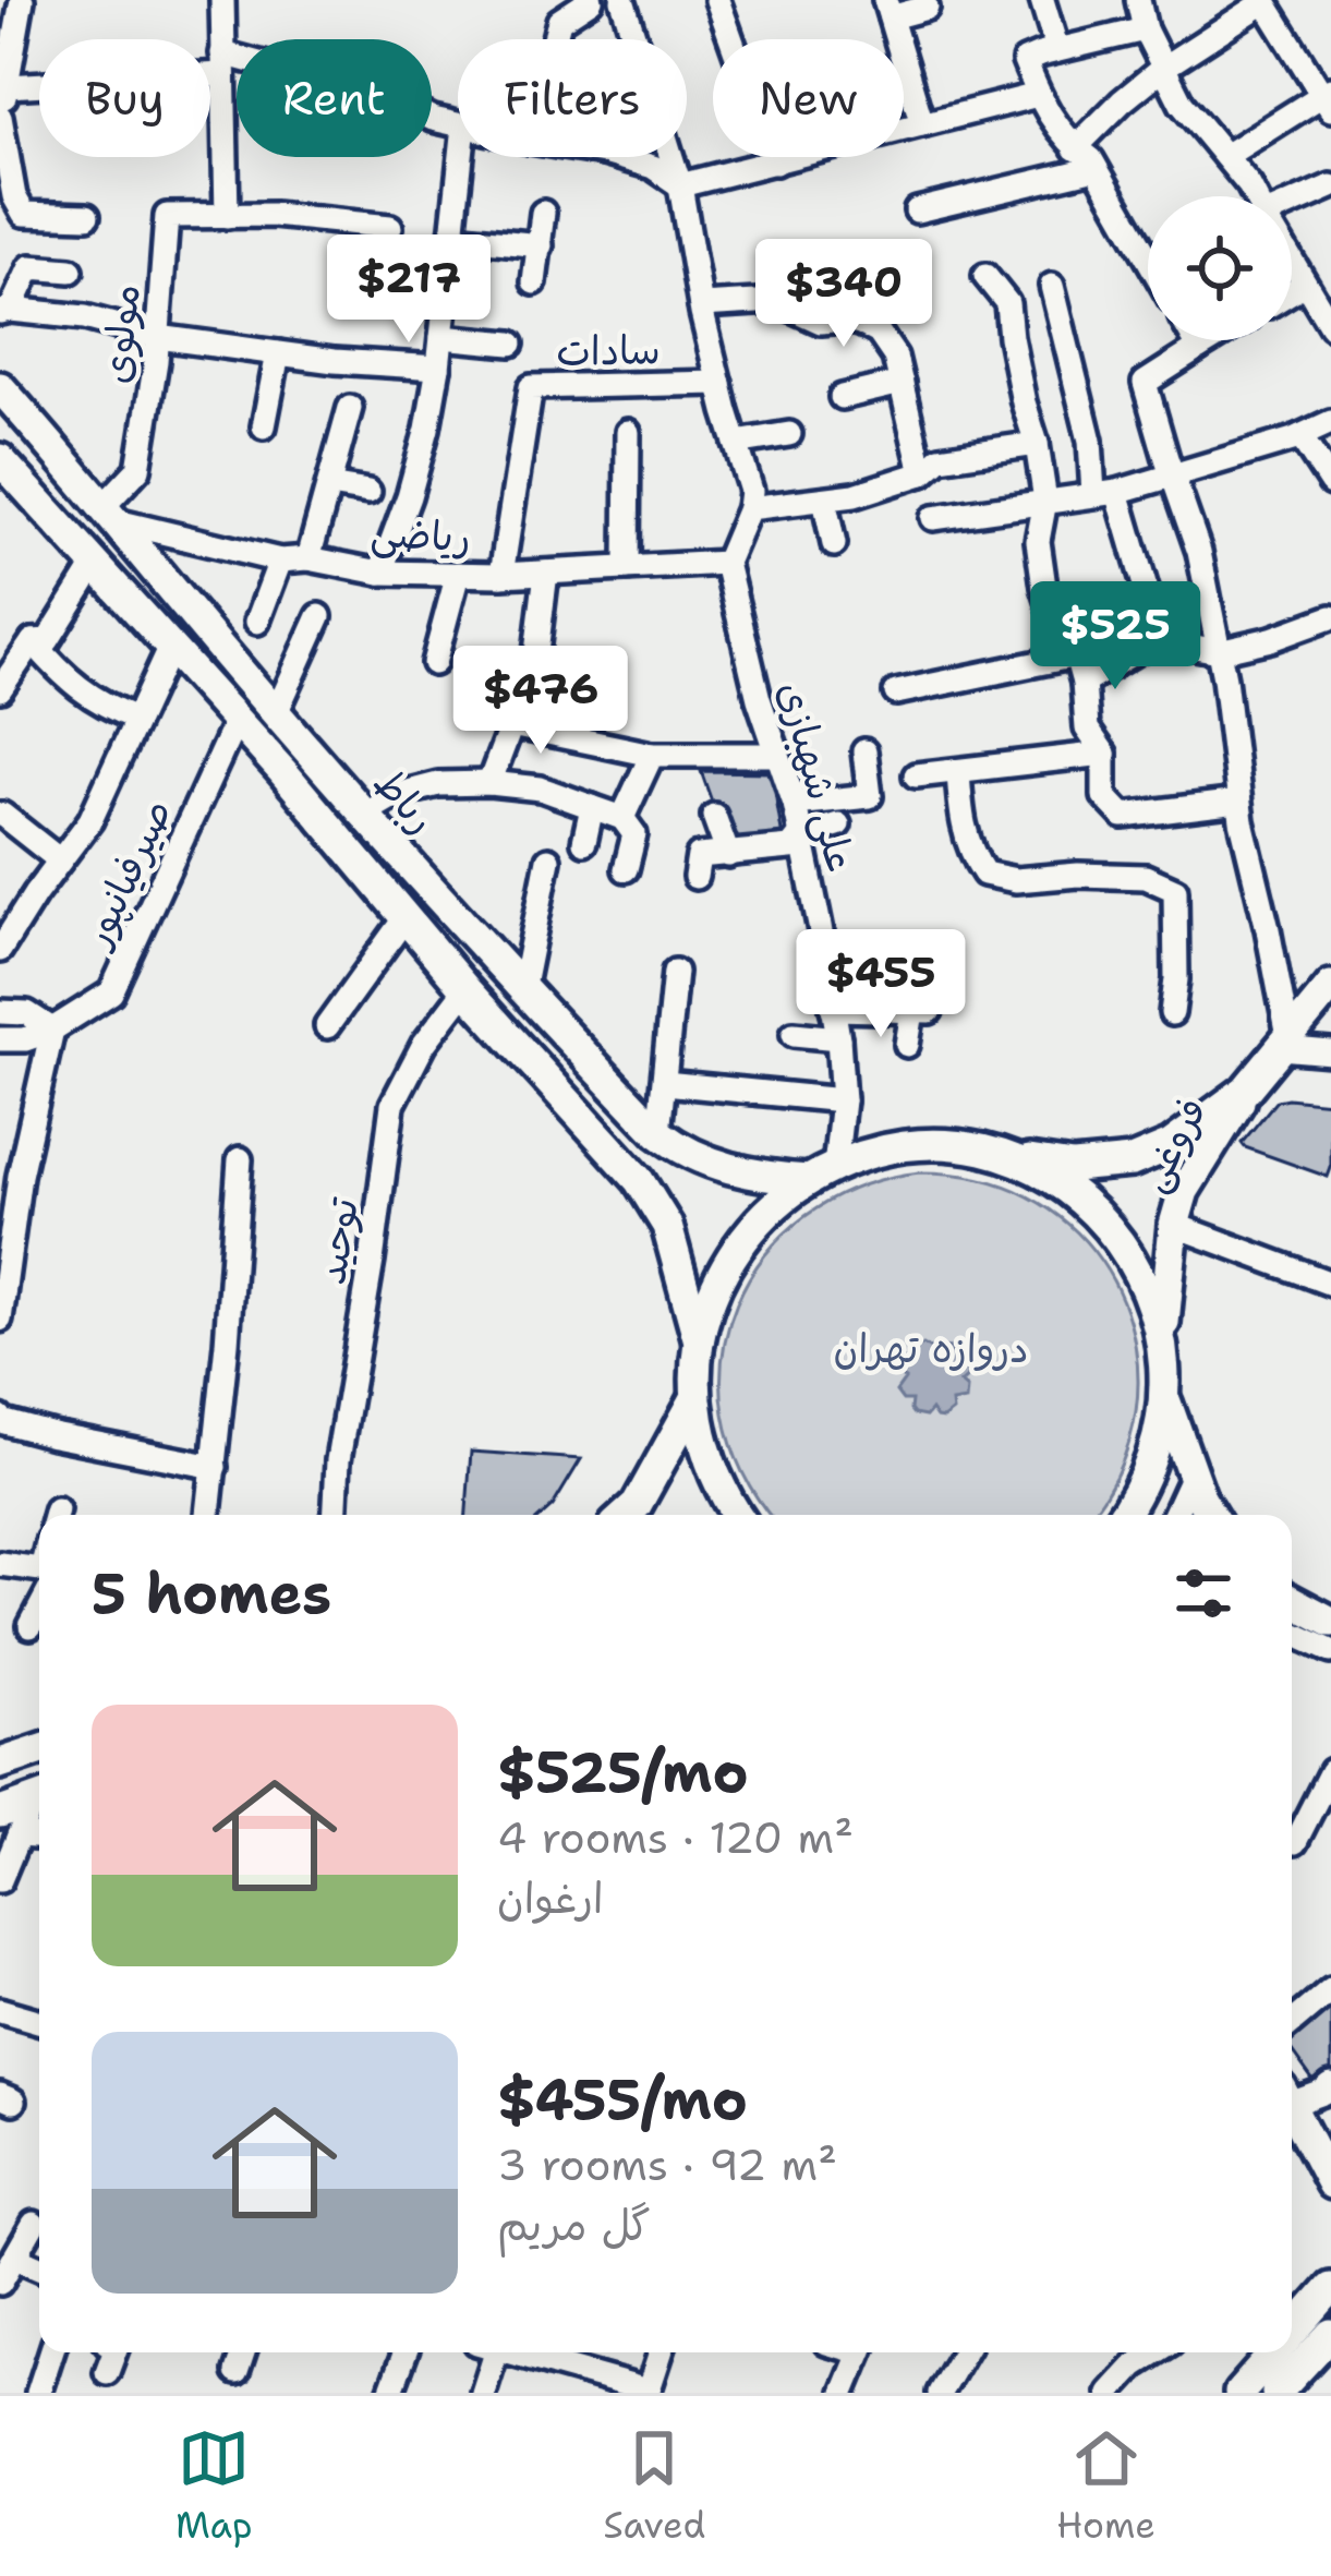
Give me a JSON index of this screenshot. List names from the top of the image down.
{
  "streets": {
    "main road": ["رباط", "فروغی"],
    "street": [
      "مولوی",
      "سادات",
      "ریاضی",
      "علی شهبازی",
      "صیرفیانپور",
      "توحید"
    ]
  },
  "crossings": [
    ["مولوی", "ریاضی"],
    ["مولوی", "رباط"],
    ["سادات", "ریاضی"],
    ["ریاضی", "علی شهبازی"],
    ["ریاضی", "رباط"],
    ["علی شهبازی", "رباط"],
    ["علی شهبازی", "فروغی"],
    ["رباط", "صیرفیانپور"],
    ["رباط", "فروغی"],
    ["رباط", "توحید"]
  ],
  "parks": ["دروازه تهران"],
  "page": {
    "chip": [
      "Buy",
      "Rent",
      "Filters",
      "New"
    ],
    "price": [
      "$217",
      "$340",
      "$525",
      "$476",
      "$455"
    ],
    "heading": "5 homes",
    "list": [
      {
        "name": "$525/mo",
        "note": "4 rooms · 120 m² · ارغوان"
      },
      {
        "name": "$455/mo",
        "note": "3 rooms · 92 m² · گل مریم"
      }
    ],
    "tabs": ["Map", "Saved", "Home"]
  }
}
